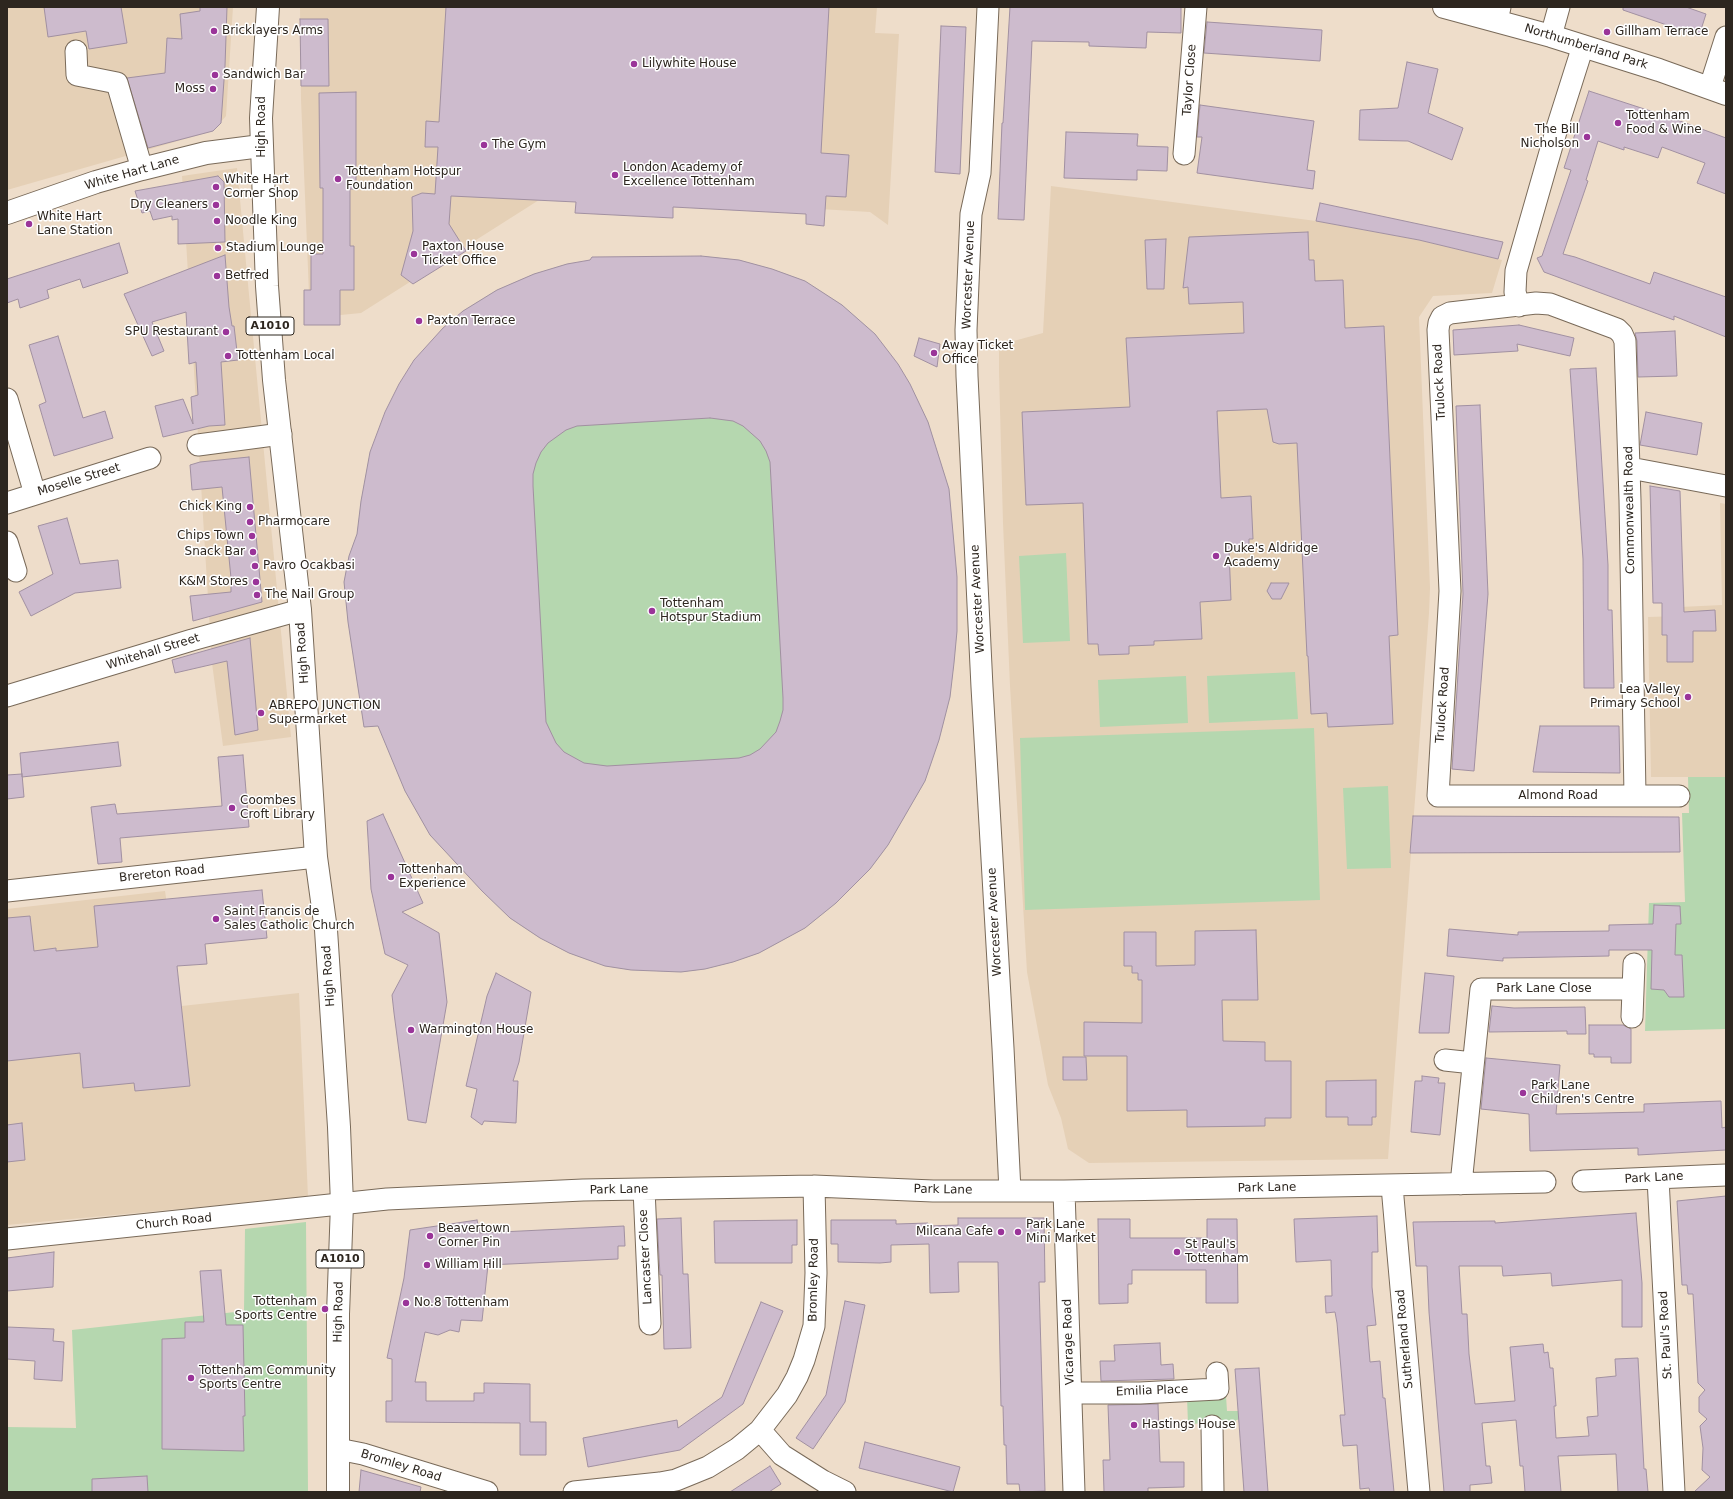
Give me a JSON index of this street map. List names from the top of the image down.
{
  "streets": {
    "main road": [
      "Northumberland Park",
      "High Road",
      "White Hart Lane",
      "A1010"
    ],
    "street": [
      "Taylor Close",
      "Worcester Avenue",
      "Trulock Road",
      "Moselle Street",
      "Commonwealth Road",
      "Whitehall Street",
      "Almond Road",
      "Brereton Road",
      "Park Lane Close",
      "Park Lane",
      "Church Road",
      "Lancaster Close",
      "Bromley Road",
      "St. Paul's Road",
      "Sutherland Road",
      "Vicarage Road",
      "Emilia Place"
    ]
  },
  "crossings": [
    ["High Road", "White Hart Lane"],
    ["High Road", "Whitehall Street"],
    ["High Road", "Brereton Road"],
    ["High Road", "Park Lane"],
    ["High Road", "Church Road"],
    ["High Road", "Bromley Road"],
    ["Worcester Avenue", "Park Lane"],
    ["Trulock Road", "Commonwealth Road"],
    ["Trulock Road", "Almond Road"],
    ["Commonwealth Road", "Almond Road"],
    ["Park Lane Close", "Park Lane"],
    ["Park Lane", "Church Road"],
    ["Park Lane", "Lancaster Close"],
    ["Park Lane", "Bromley Road"],
    ["Park Lane", "St. Paul's Road"],
    ["Park Lane", "Sutherland Road"],
    ["Park Lane", "Vicarage Road"],
    ["Vicarage Road", "Emilia Place"]
  ],
  "places": [
    "Bricklayers Arms",
    "Gillham Terrace",
    "Lilywhite House",
    "Sandwich Bar",
    "Moss",
    "Tottenham Food & Wine",
    "The Bill Nicholson",
    "The Gym",
    "London Academy of Excellence Tottenham",
    "Tottenham Hotspur Foundation",
    "White Hart Corner Shop",
    "Dry Cleaners",
    "Noodle King",
    "White Hart Lane Station",
    "Stadium Lounge",
    "Paxton House Ticket Office",
    "Betfred",
    "Paxton Terrace",
    "SPU Restaurant",
    "Away Ticket Office",
    "Tottenham Local",
    "Chick King",
    "Pharmocare",
    "Chips Town",
    "Snack Bar",
    "Duke's Aldridge Academy",
    "Pavro Ocakbasi",
    "K&M Stores",
    "The Nail Group",
    "Tottenham Hotspur Stadium",
    "Lea Valley Primary School",
    "ABREPO JUNCTION Supermarket",
    "Coombes Croft Library",
    "Tottenham Experience",
    "Saint Francis de Sales Catholic Church",
    "Warmington House",
    "Park Lane Children's Centre",
    "Milcana Cafe",
    "Park Lane Mini Market",
    "Beavertown Corner Pin",
    "St Paul's Tottenham",
    "William Hill",
    "No.8 Tottenham",
    "Tottenham Sports Centre",
    "Tottenham Community Sports Centre",
    "Hastings House"
  ]
}
